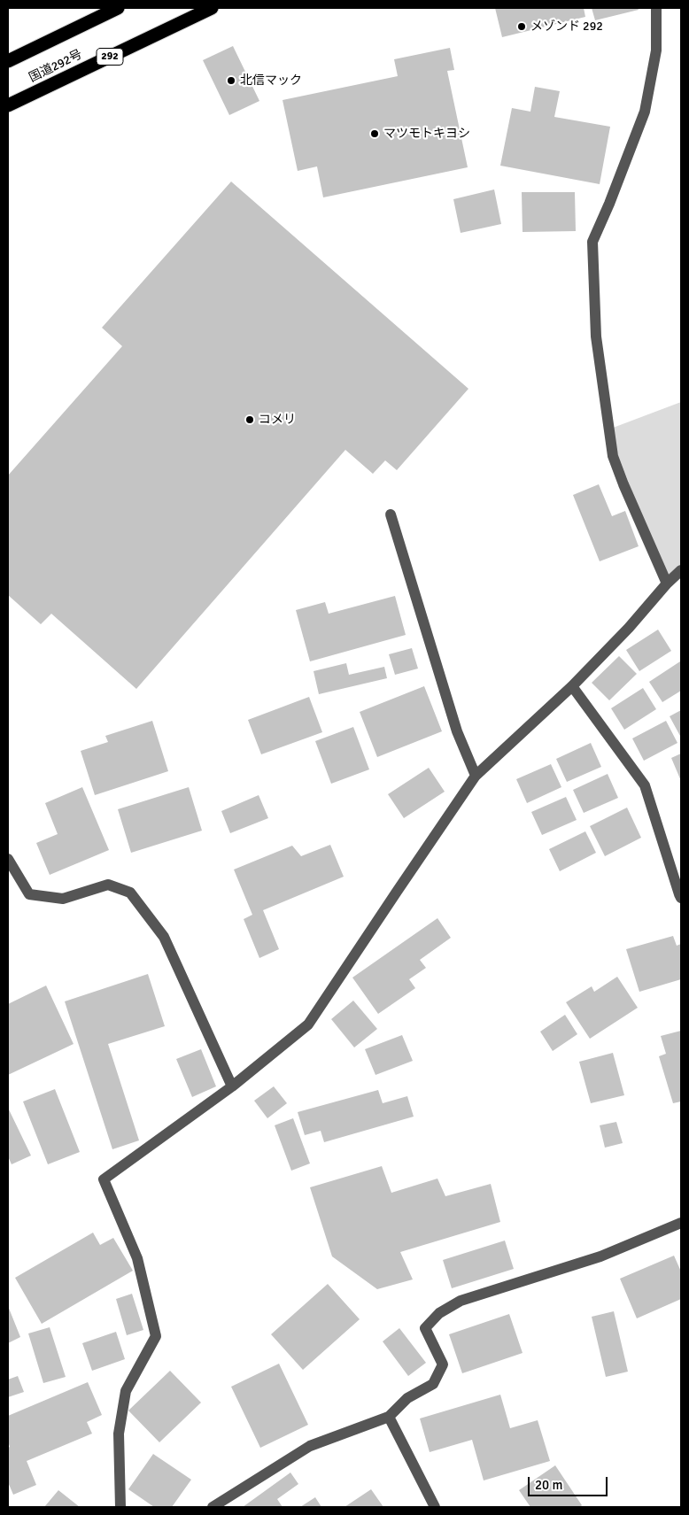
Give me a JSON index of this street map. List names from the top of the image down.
{
  "streets": {
    "highway": ["292", "国道292号"]
  },
  "places": [
    "メゾンド 292",
    "北信マック",
    "マツモトキヨシ",
    "コメリ"
  ],
  "scale_bar": "20 m"
}
